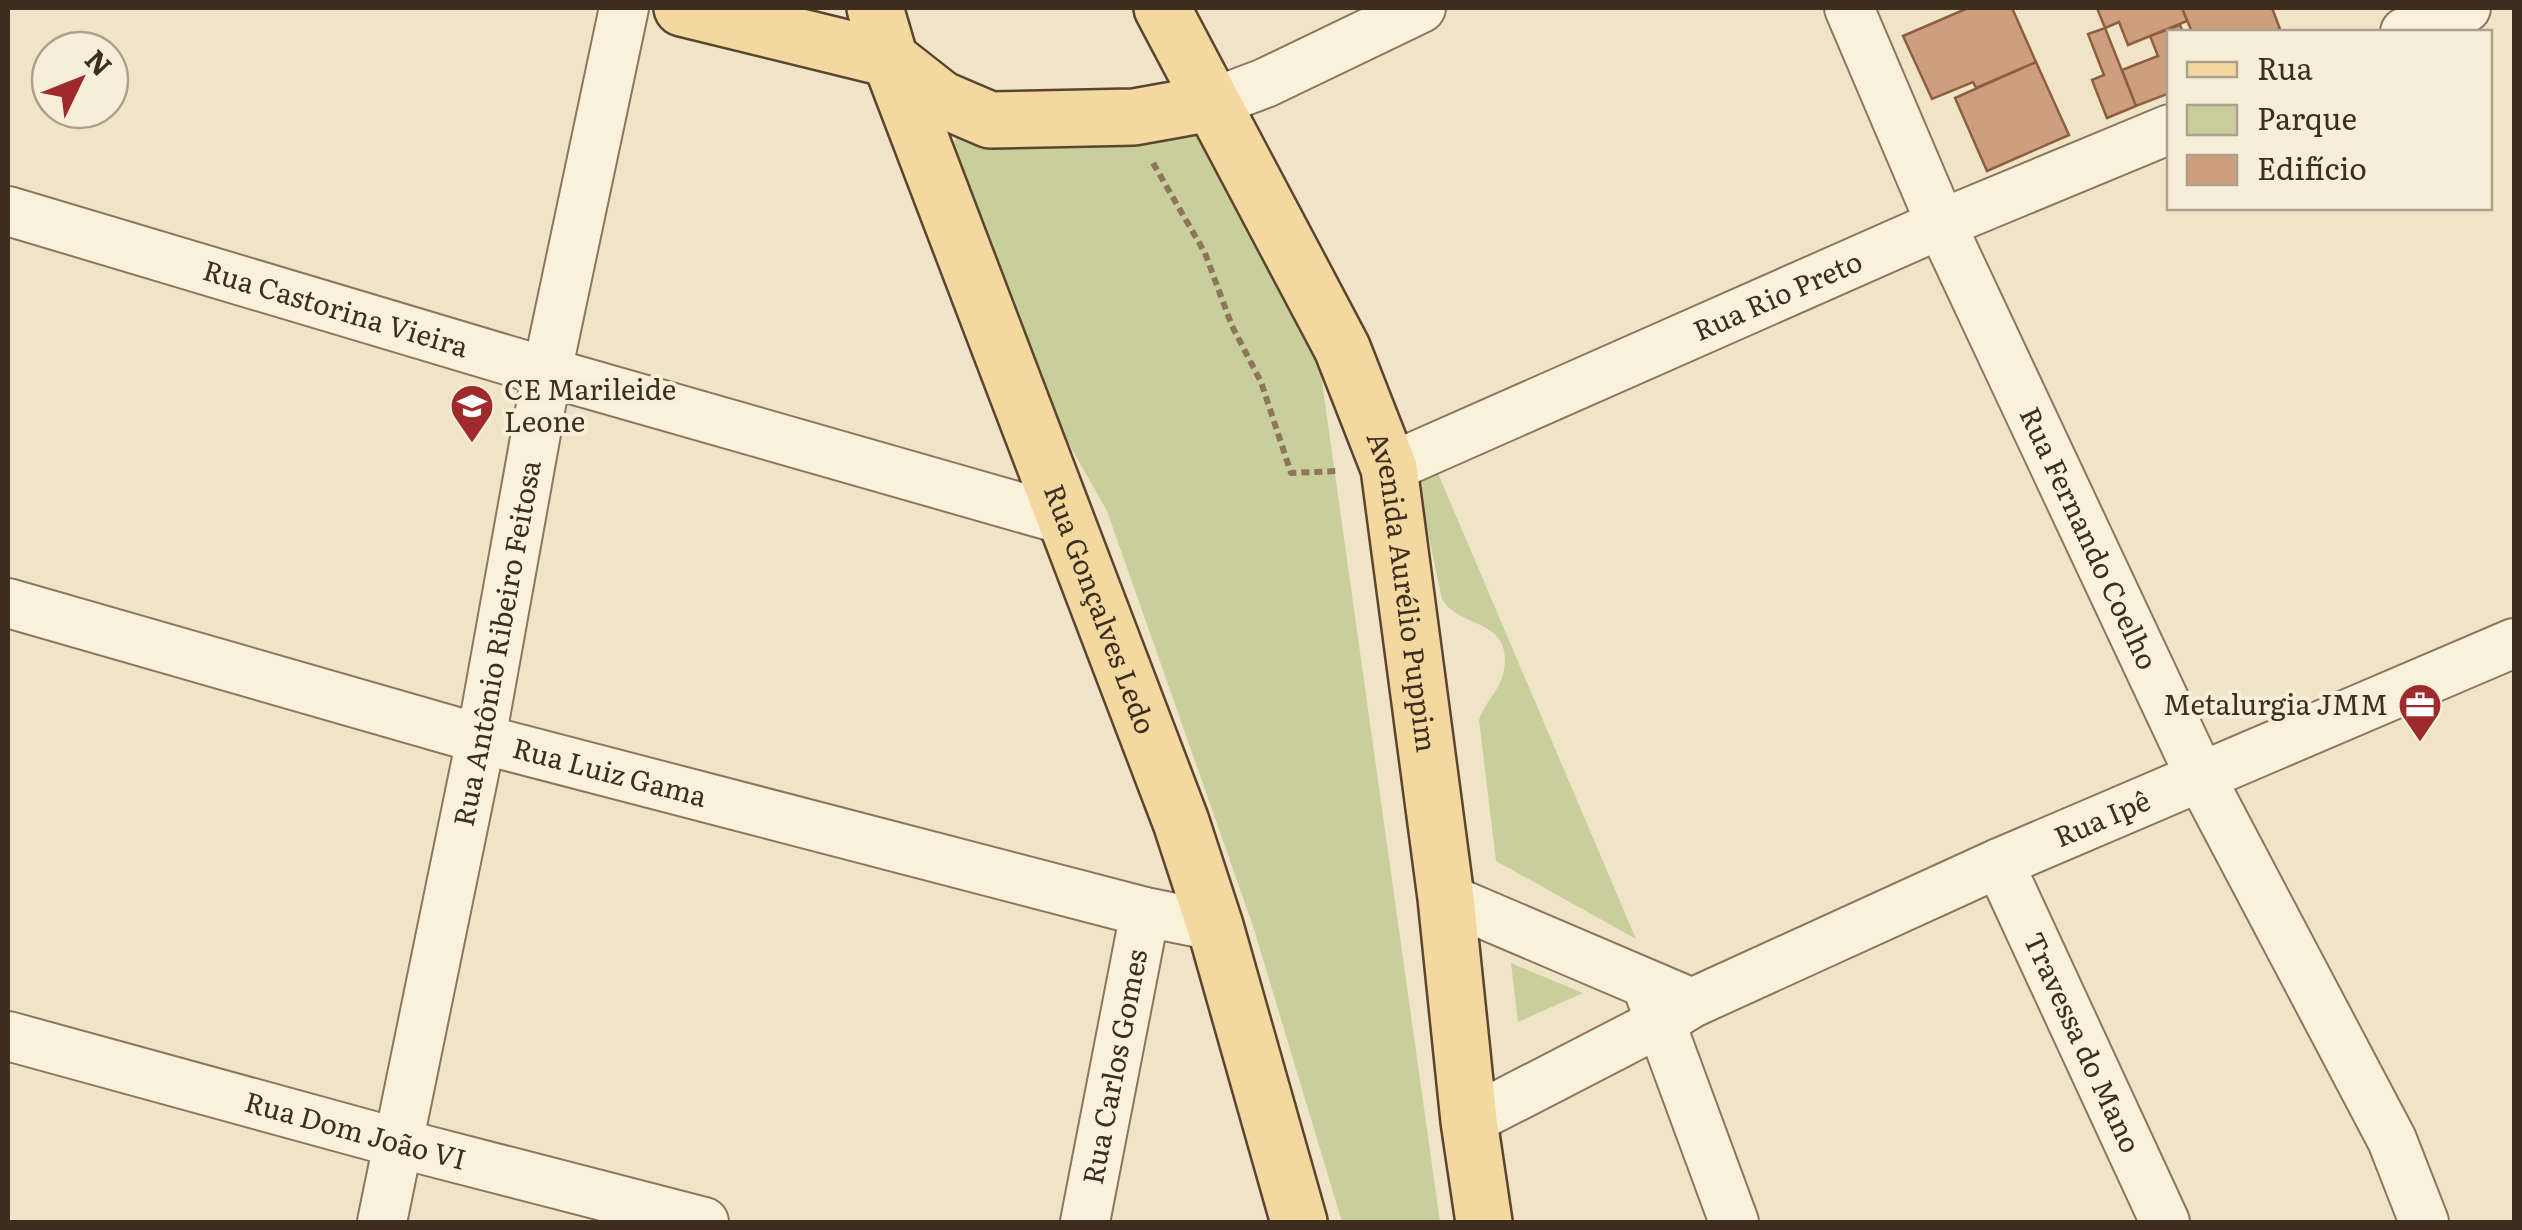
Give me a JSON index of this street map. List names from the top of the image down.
{
  "streets": {
    "main road": ["Avenida Aurélio Puppim", "Rua Gonçalves Ledo"],
    "street": [
      "Rua Rio Preto",
      "Rua Castorina Vieira",
      "Rua Fernando Coelho",
      "Rua Antônio Ribeiro Feitosa",
      "Rua Luiz Gama",
      "Rua Ipê",
      "Travessa do Mano",
      "Rua Carlos Gomes",
      "Rua Dom João VI"
    ]
  },
  "crossings": [
    ["Rua Rio Preto", "Rua Fernando Coelho"],
    ["Rua Rio Preto", "Avenida Aurélio Puppim"],
    ["Rua Castorina Vieira", "Rua Gonçalves Ledo"],
    ["Rua Castorina Vieira", "Rua Antônio Ribeiro Feitosa"],
    ["Rua Fernando Coelho", "Rua Ipê"],
    ["Avenida Aurélio Puppim", "Rua Ipê"],
    ["Rua Gonçalves Ledo", "Rua Luiz Gama"],
    ["Rua Antônio Ribeiro Feitosa", "Rua Luiz Gama"],
    ["Rua Antônio Ribeiro Feitosa", "Rua Dom João VI"],
    ["Rua Luiz Gama", "Rua Carlos Gomes"],
    ["Rua Ipê", "Travessa do Mano"]
  ],
  "places": {
    "school or university": ["CE Marileide Leone"],
    "office": ["Metalurgia JMM"]
  },
  "legend": ["Rua", "Parque", "Edifício"],
  "north": "top right"
}
